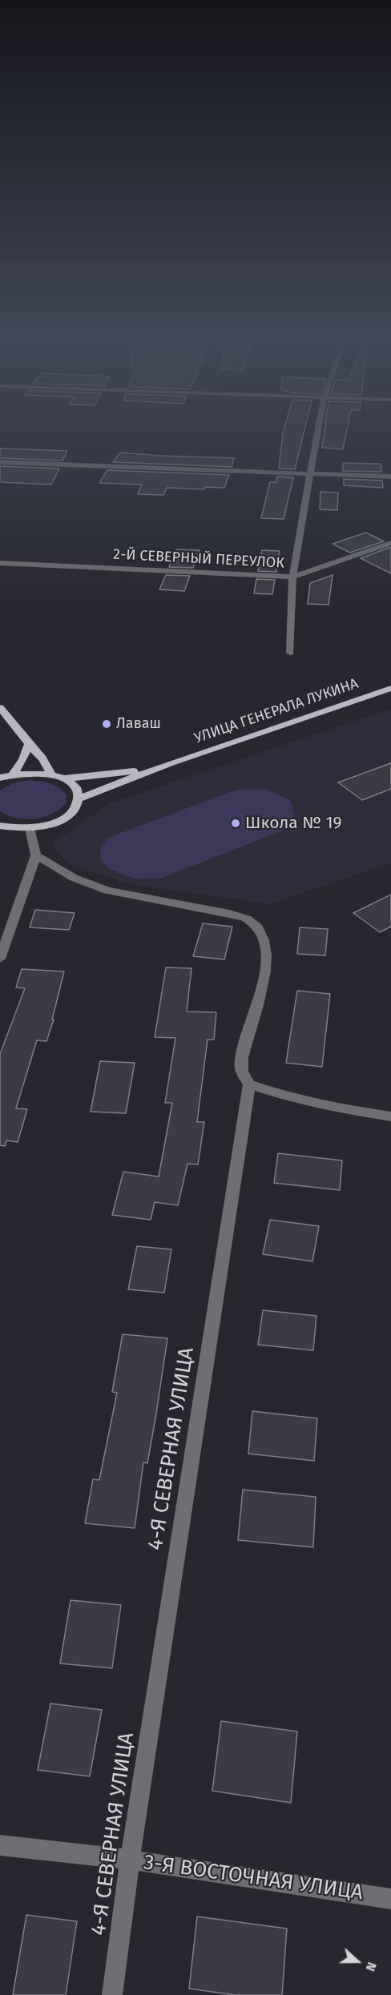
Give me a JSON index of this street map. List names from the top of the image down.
{
  "streets": {
    "main road": ["УЛИЦА ГЕНЕРАЛА ЛУКИНА"],
    "street": ["2-Й СЕВЕРНЫЙ ПЕРЕУЛОК", "4-Я СЕВЕРНАЯ УЛИЦА", "3-Я ВОСТОЧНАЯ УЛИЦА"]
  },
  "crossings": [
    ["4-Я СЕВЕРНАЯ УЛИЦА", "3-Я ВОСТОЧНАЯ УЛИЦА"]
  ],
  "places": ["Лаваш", "Школа № 19"],
  "north": "right"
}
